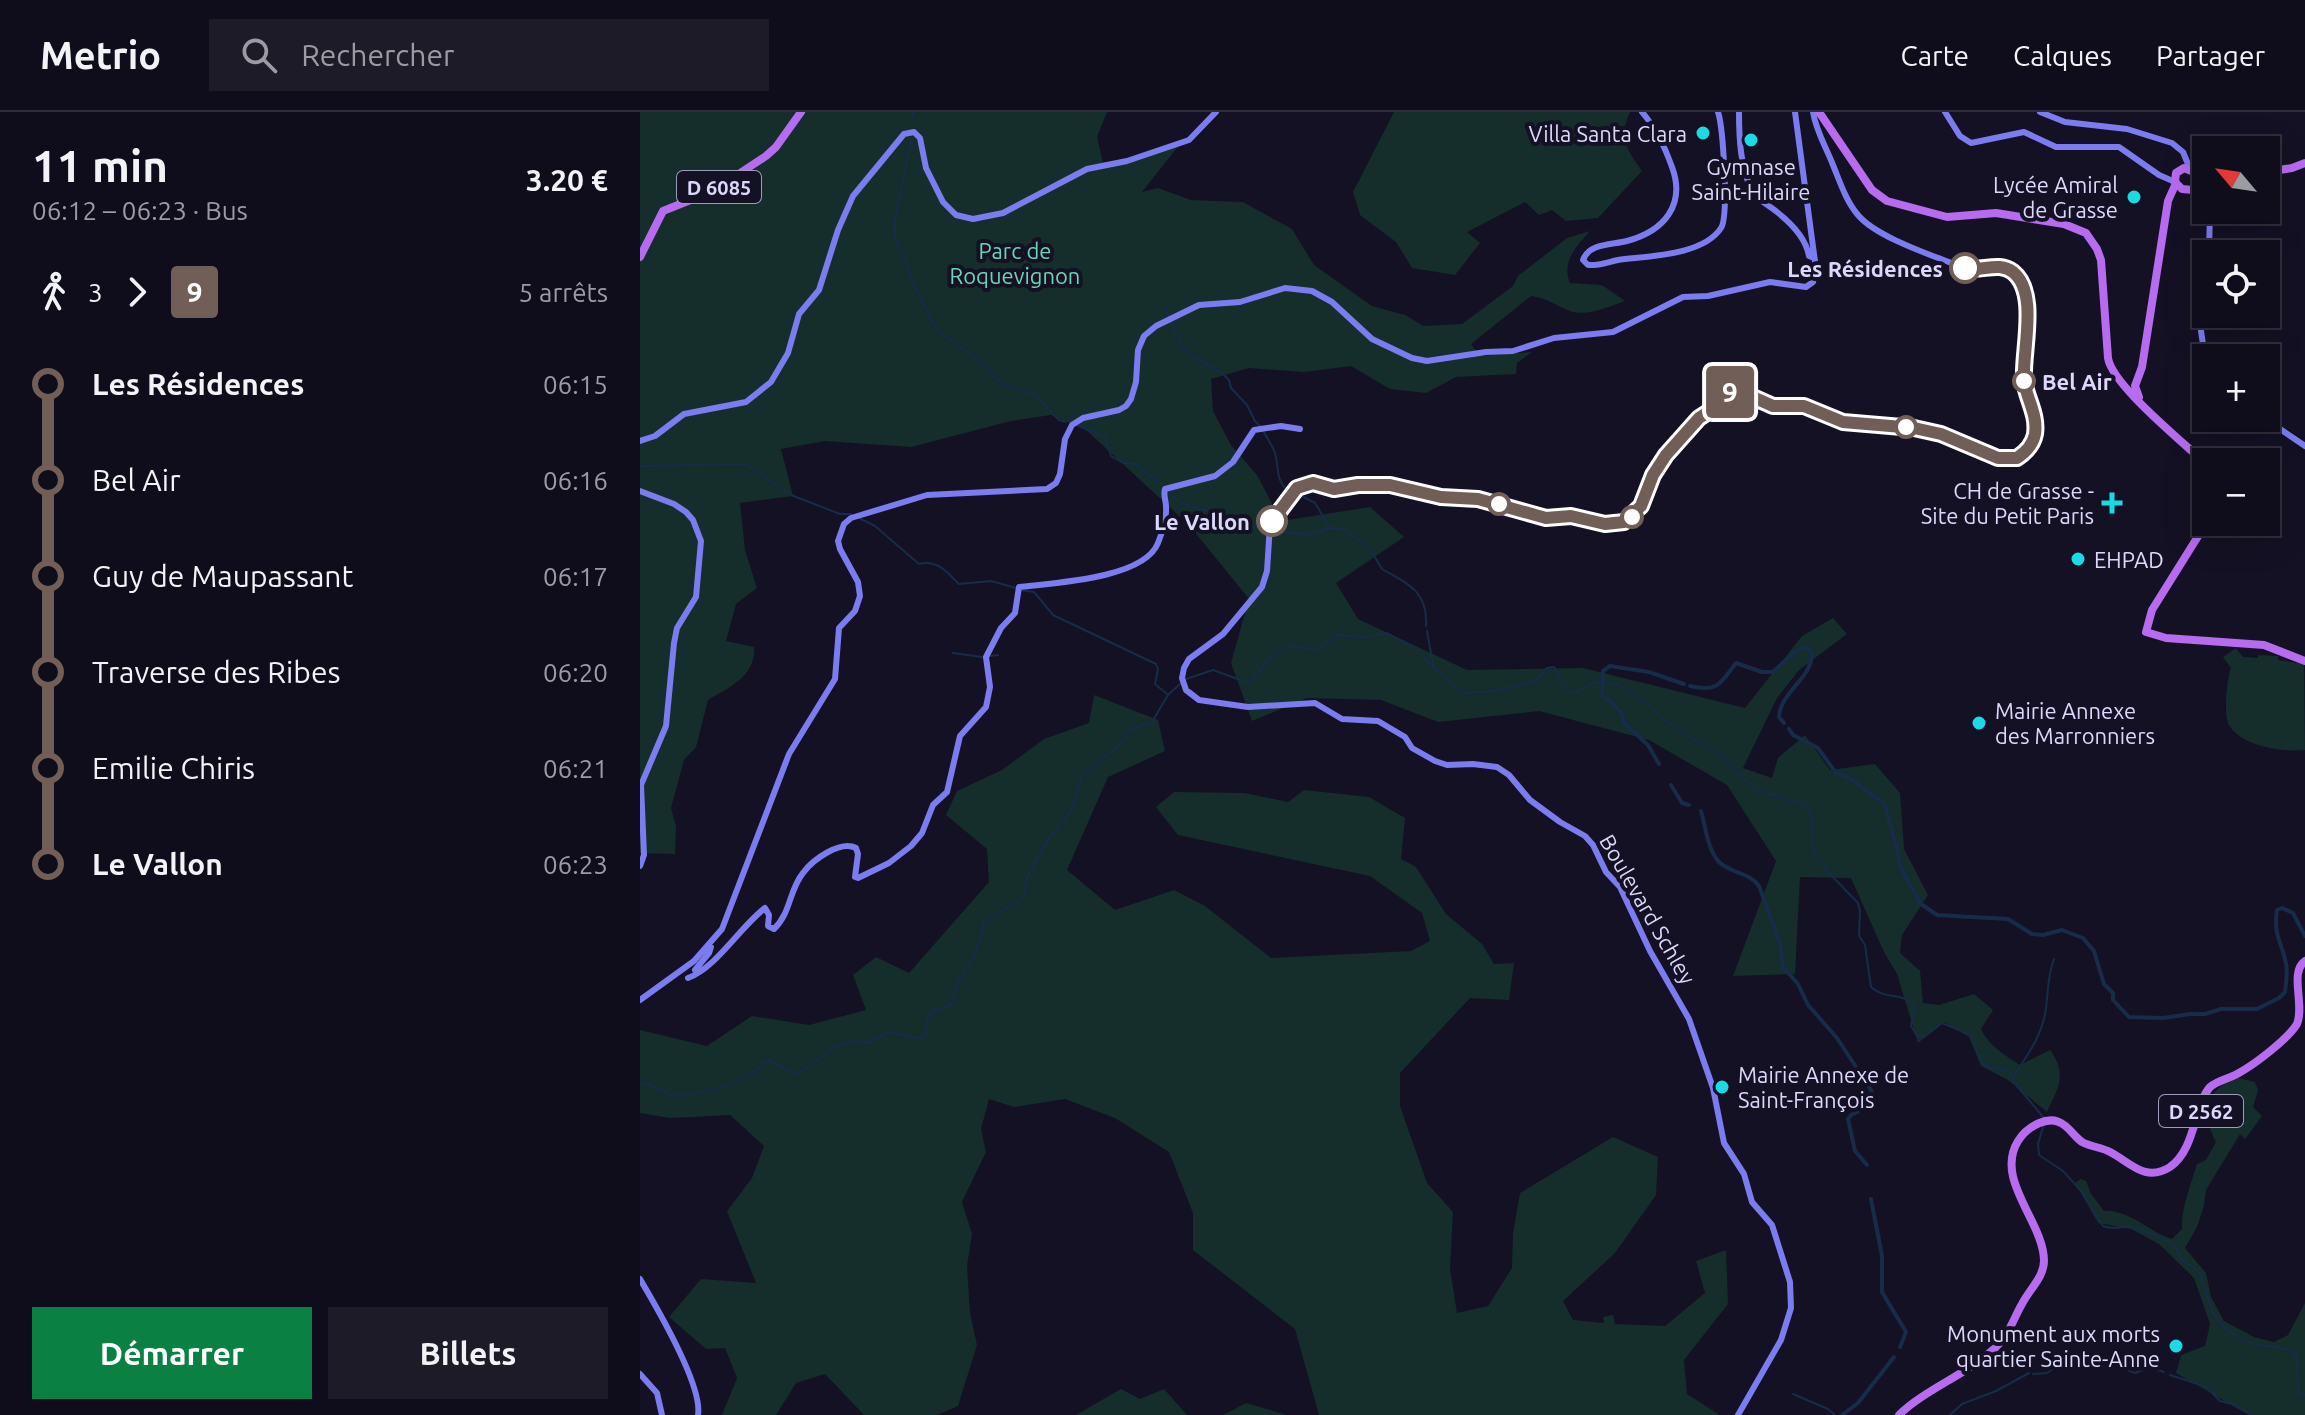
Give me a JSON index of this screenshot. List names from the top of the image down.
{
  "streets": {
    "main road": ["D 6085", "Boulevard Schley", "D 2562"]
  },
  "parks": ["Parc de Roquevignon"],
  "places": {
    "other": [
      "Villa Santa Clara",
      "Gymnase Saint-Hilaire",
      "Lycée Amiral de Grasse",
      "Les Résidences",
      "Bel Air",
      "Le Vallon",
      "EHPAD",
      "Mairie Annexe des Marronniers",
      "Mairie Annexe de Saint-François",
      "Monument aux morts quartier Sainte-Anne"
    ],
    "health": ["CH de Grasse - Site du Petit Paris"]
  },
  "lines": ["bus line 9"],
  "north": "top left",
  "page": {
    "header": "Metrio",
    "search": "Rechercher",
    "nav": ["Carte", "Calques", "Partager"],
    "heading": ["11 min", "06:12 – 06:23 · Bus", "3.20 €"],
    "on_map": "9",
    "map_buttons": ["+", "−"],
    "legs": ["3", "9", "5 arrêts"],
    "list": [
      {
        "name": "Les Résidences",
        "value": "06:15"
      },
      {
        "name": "Bel Air",
        "value": "06:16"
      },
      {
        "name": "Guy de Maupassant",
        "value": "06:17"
      },
      {
        "name": "Traverse des Ribes",
        "value": "06:20"
      },
      {
        "name": "Emilie Chiris",
        "value": "06:21"
      },
      {
        "name": "Le Vallon",
        "value": "06:23"
      }
    ],
    "buttons": ["Démarrer", "Billets"]
  }
}
